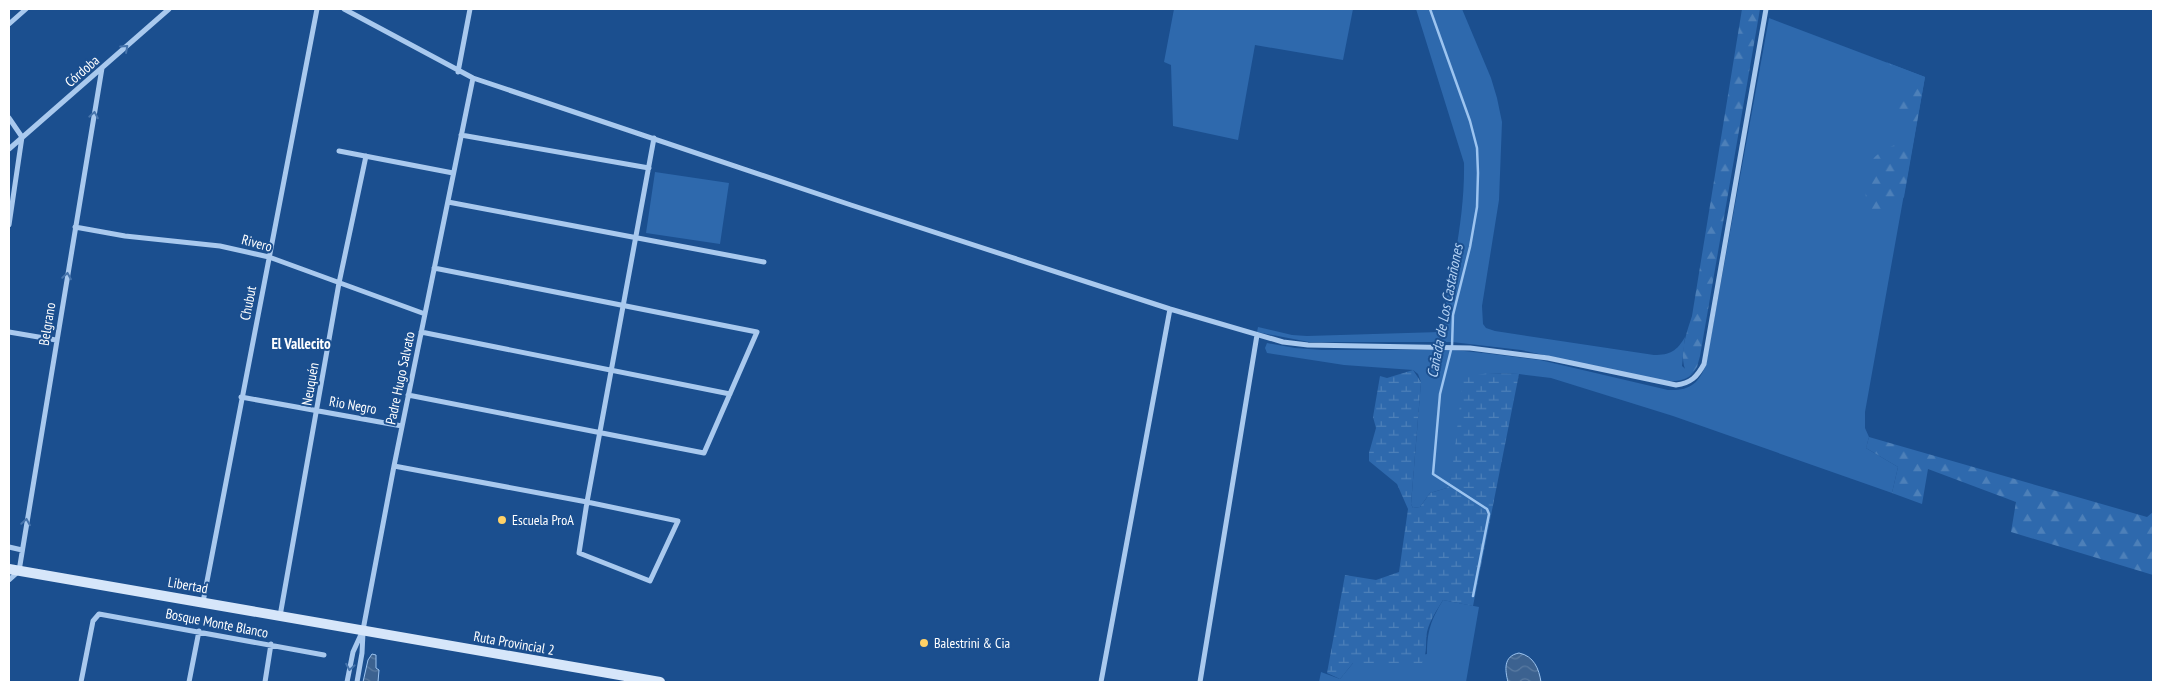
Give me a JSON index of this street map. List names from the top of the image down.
{
  "streets": {
    "main road": ["Libertad", "Ruta Provincial 2"],
    "street": [
      "Córdoba",
      "Rivero",
      "Chubut",
      "Belgrano",
      "Padre Hugo Salvato",
      "Neuquén",
      "Rio Negro",
      "Bosque Monte Blanco"
    ]
  },
  "crossings": [
    ["Córdoba", "Belgrano"],
    ["Rivero", "Chubut"],
    ["Rivero", "Belgrano"],
    ["Rivero", "Padre Hugo Salvato"],
    ["Rivero", "Neuquén"],
    ["Chubut", "Rio Negro"],
    ["Chubut", "Libertad"],
    ["Belgrano", "Libertad"],
    ["Padre Hugo Salvato", "Rio Negro"],
    ["Padre Hugo Salvato", "Libertad"],
    ["Padre Hugo Salvato", "Ruta Provincial 2"],
    ["Neuquén", "Rio Negro"],
    ["Neuquén", "Libertad"],
    ["Libertad", "Ruta Provincial 2"]
  ],
  "one_way": ["Córdoba", "Belgrano"],
  "districts": ["El Vallecito"],
  "water": ["Cañada de Los Castañones"],
  "places": ["Escuela ProA", "Balestrini & Cia"]
}
